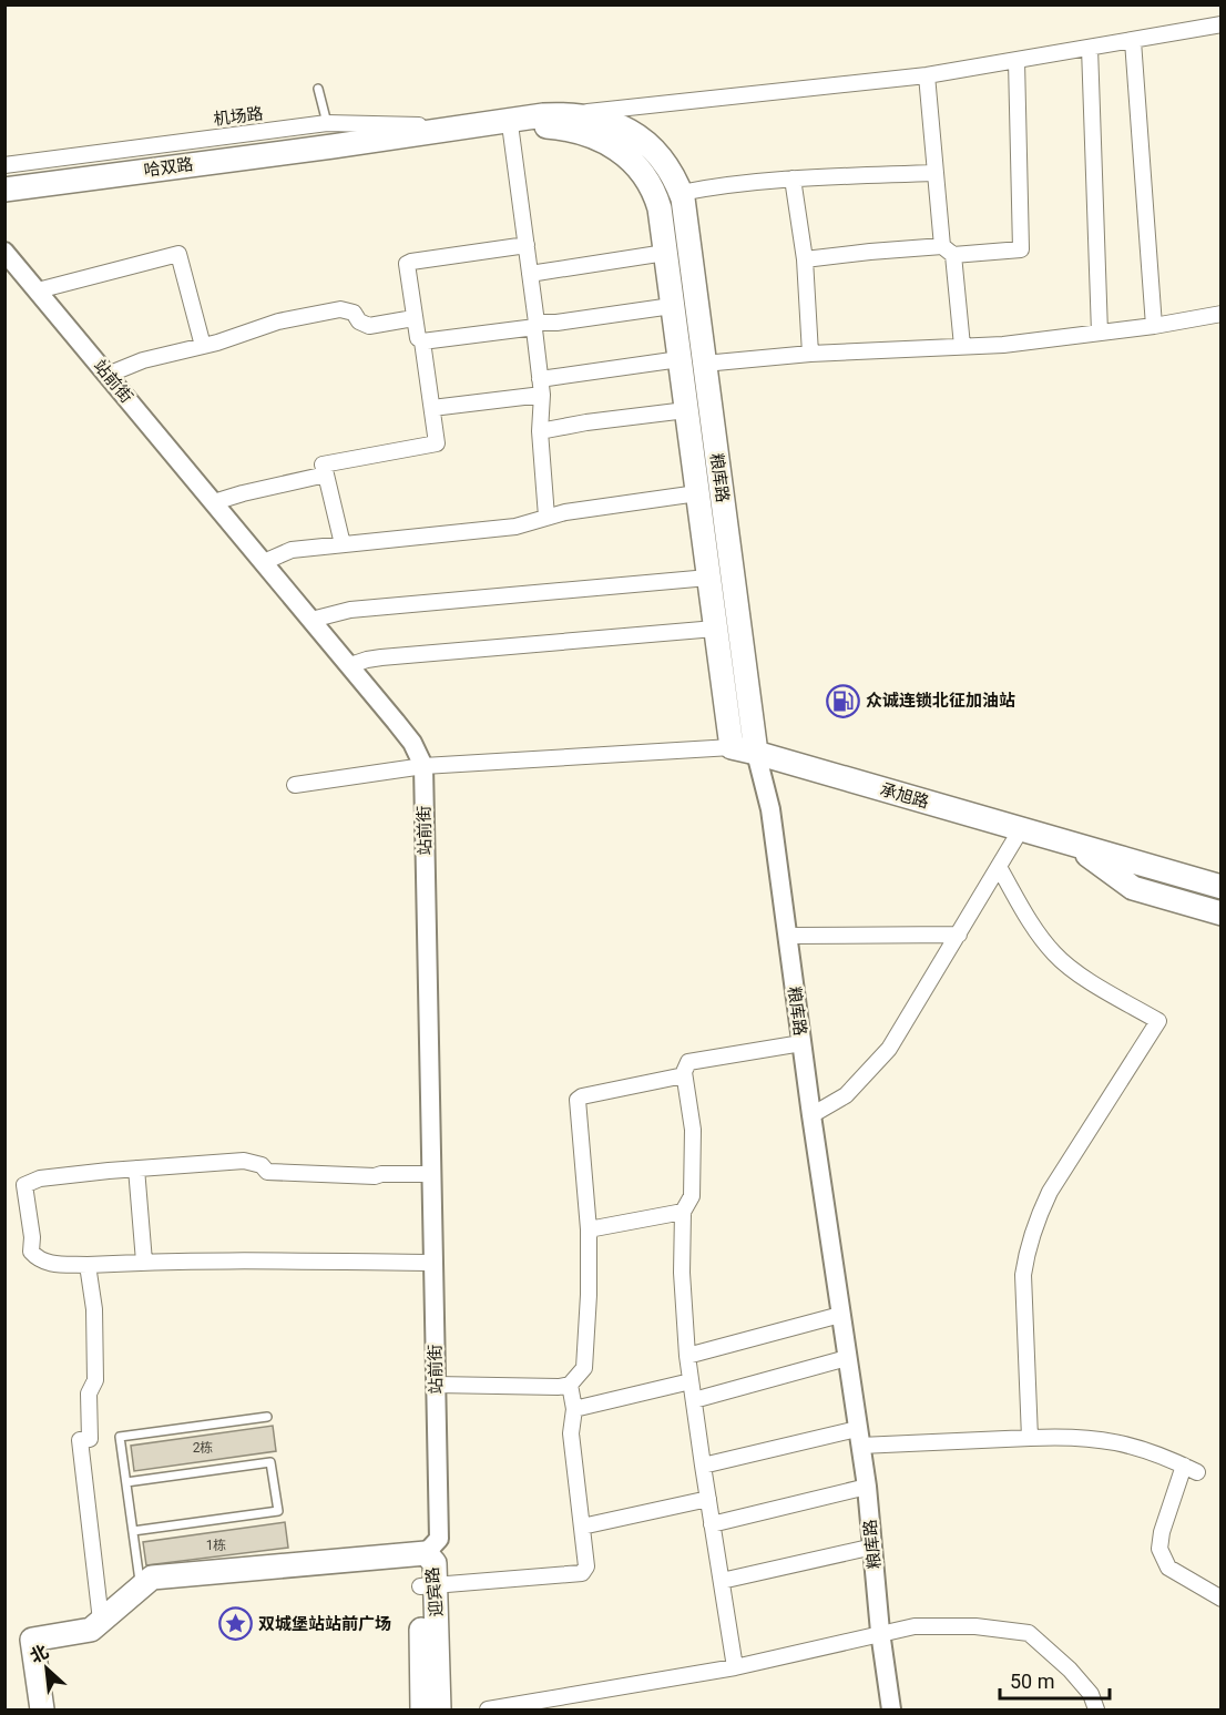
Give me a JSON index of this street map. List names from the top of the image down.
{
  "streets": {
    "main road": [
      "哈双路",
      "粮库路",
      "承旭路",
      "迎宾路"
    ],
    "street": ["机场路", "站前街"]
  },
  "crossings": [
    ["机场路", "哈双路"],
    ["机场路", "粮库路"],
    ["哈双路", "粮库路"],
    ["站前街", "迎宾路"],
    ["粮库路", "承旭路"]
  ],
  "places": {
    "fuel station": ["众诚连锁北征加油站"],
    "place": ["双城堡站站前广场"]
  },
  "house_numbers": ["2栋", "1栋"],
  "scale_bar": "50 m",
  "north": "top left"
}
